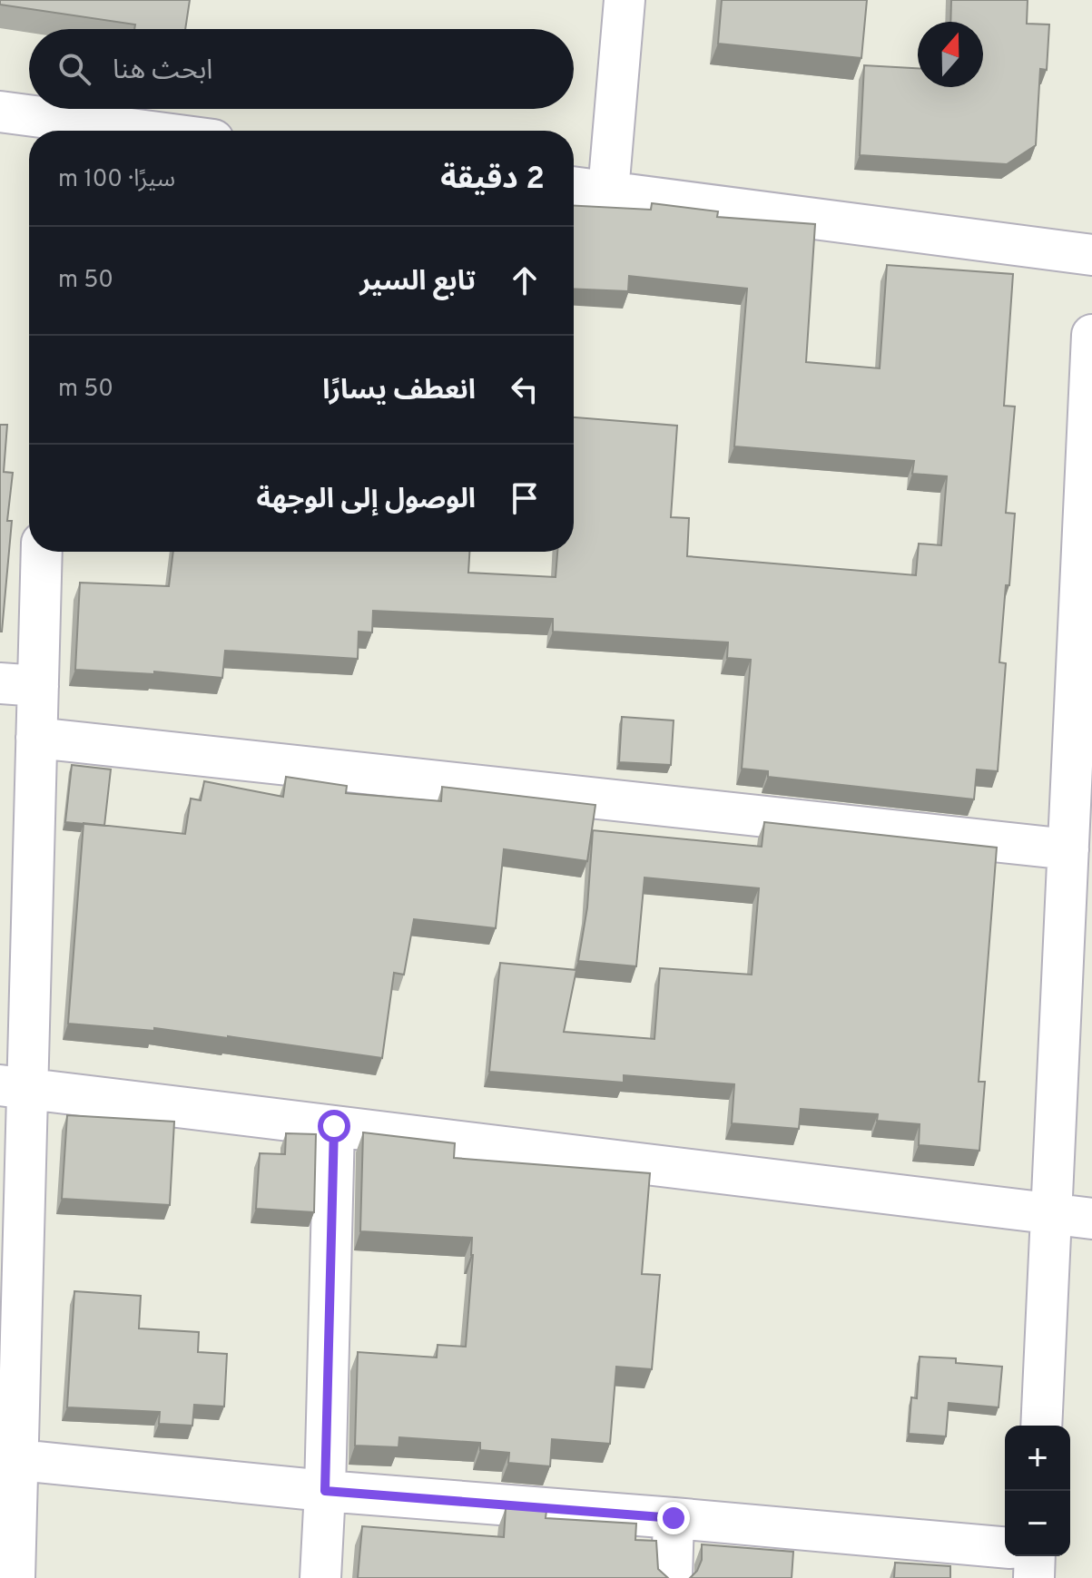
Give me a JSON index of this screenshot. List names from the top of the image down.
{
  "north": "top",
  "page": {
    "search": "ابحث هنا",
    "heading": ["2 دقيقة", "سيرًا · 100 m"],
    "list": [
      ["تابع السير", "50 m"],
      ["انعطف يسارًا", "50 m"],
      "الوصول إلى الوجهة"
    ],
    "map_buttons": ["+", "−"]
  }
}
